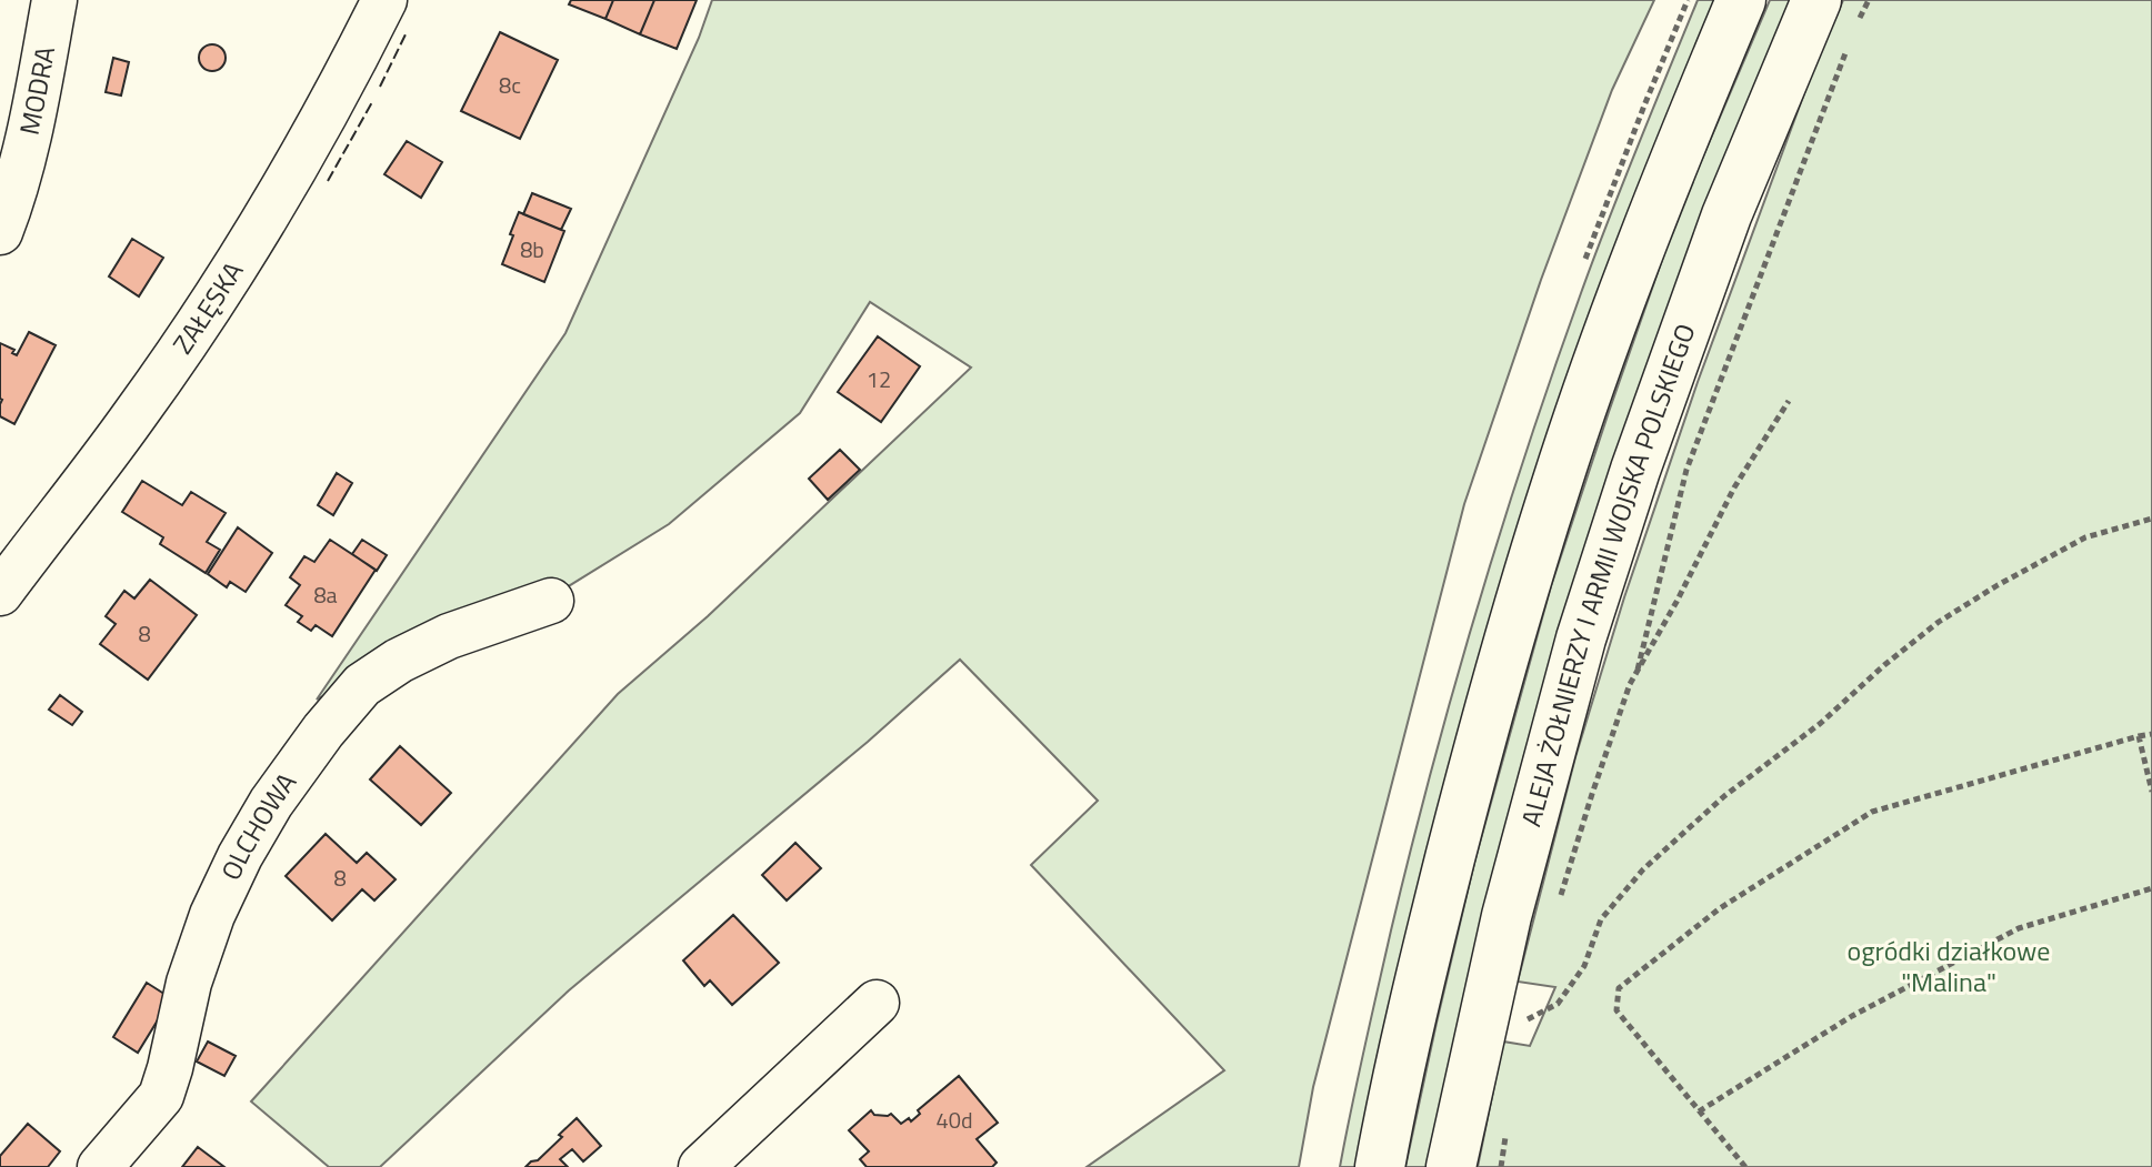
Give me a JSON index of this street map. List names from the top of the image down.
{
  "streets": {
    "main road": ["ALEJA ŻOŁNIERZY I ARMII WOJSKA POLSKIEGO"],
    "street": ["MODRA", "ZAŁĘSKA", "OLCHOWA"]
  },
  "parks": ["ogródki działkowe \"Malina\""],
  "house_numbers": [
    "8c",
    "8b",
    "12",
    "8a",
    "8",
    "8",
    "40d"
  ]
}
